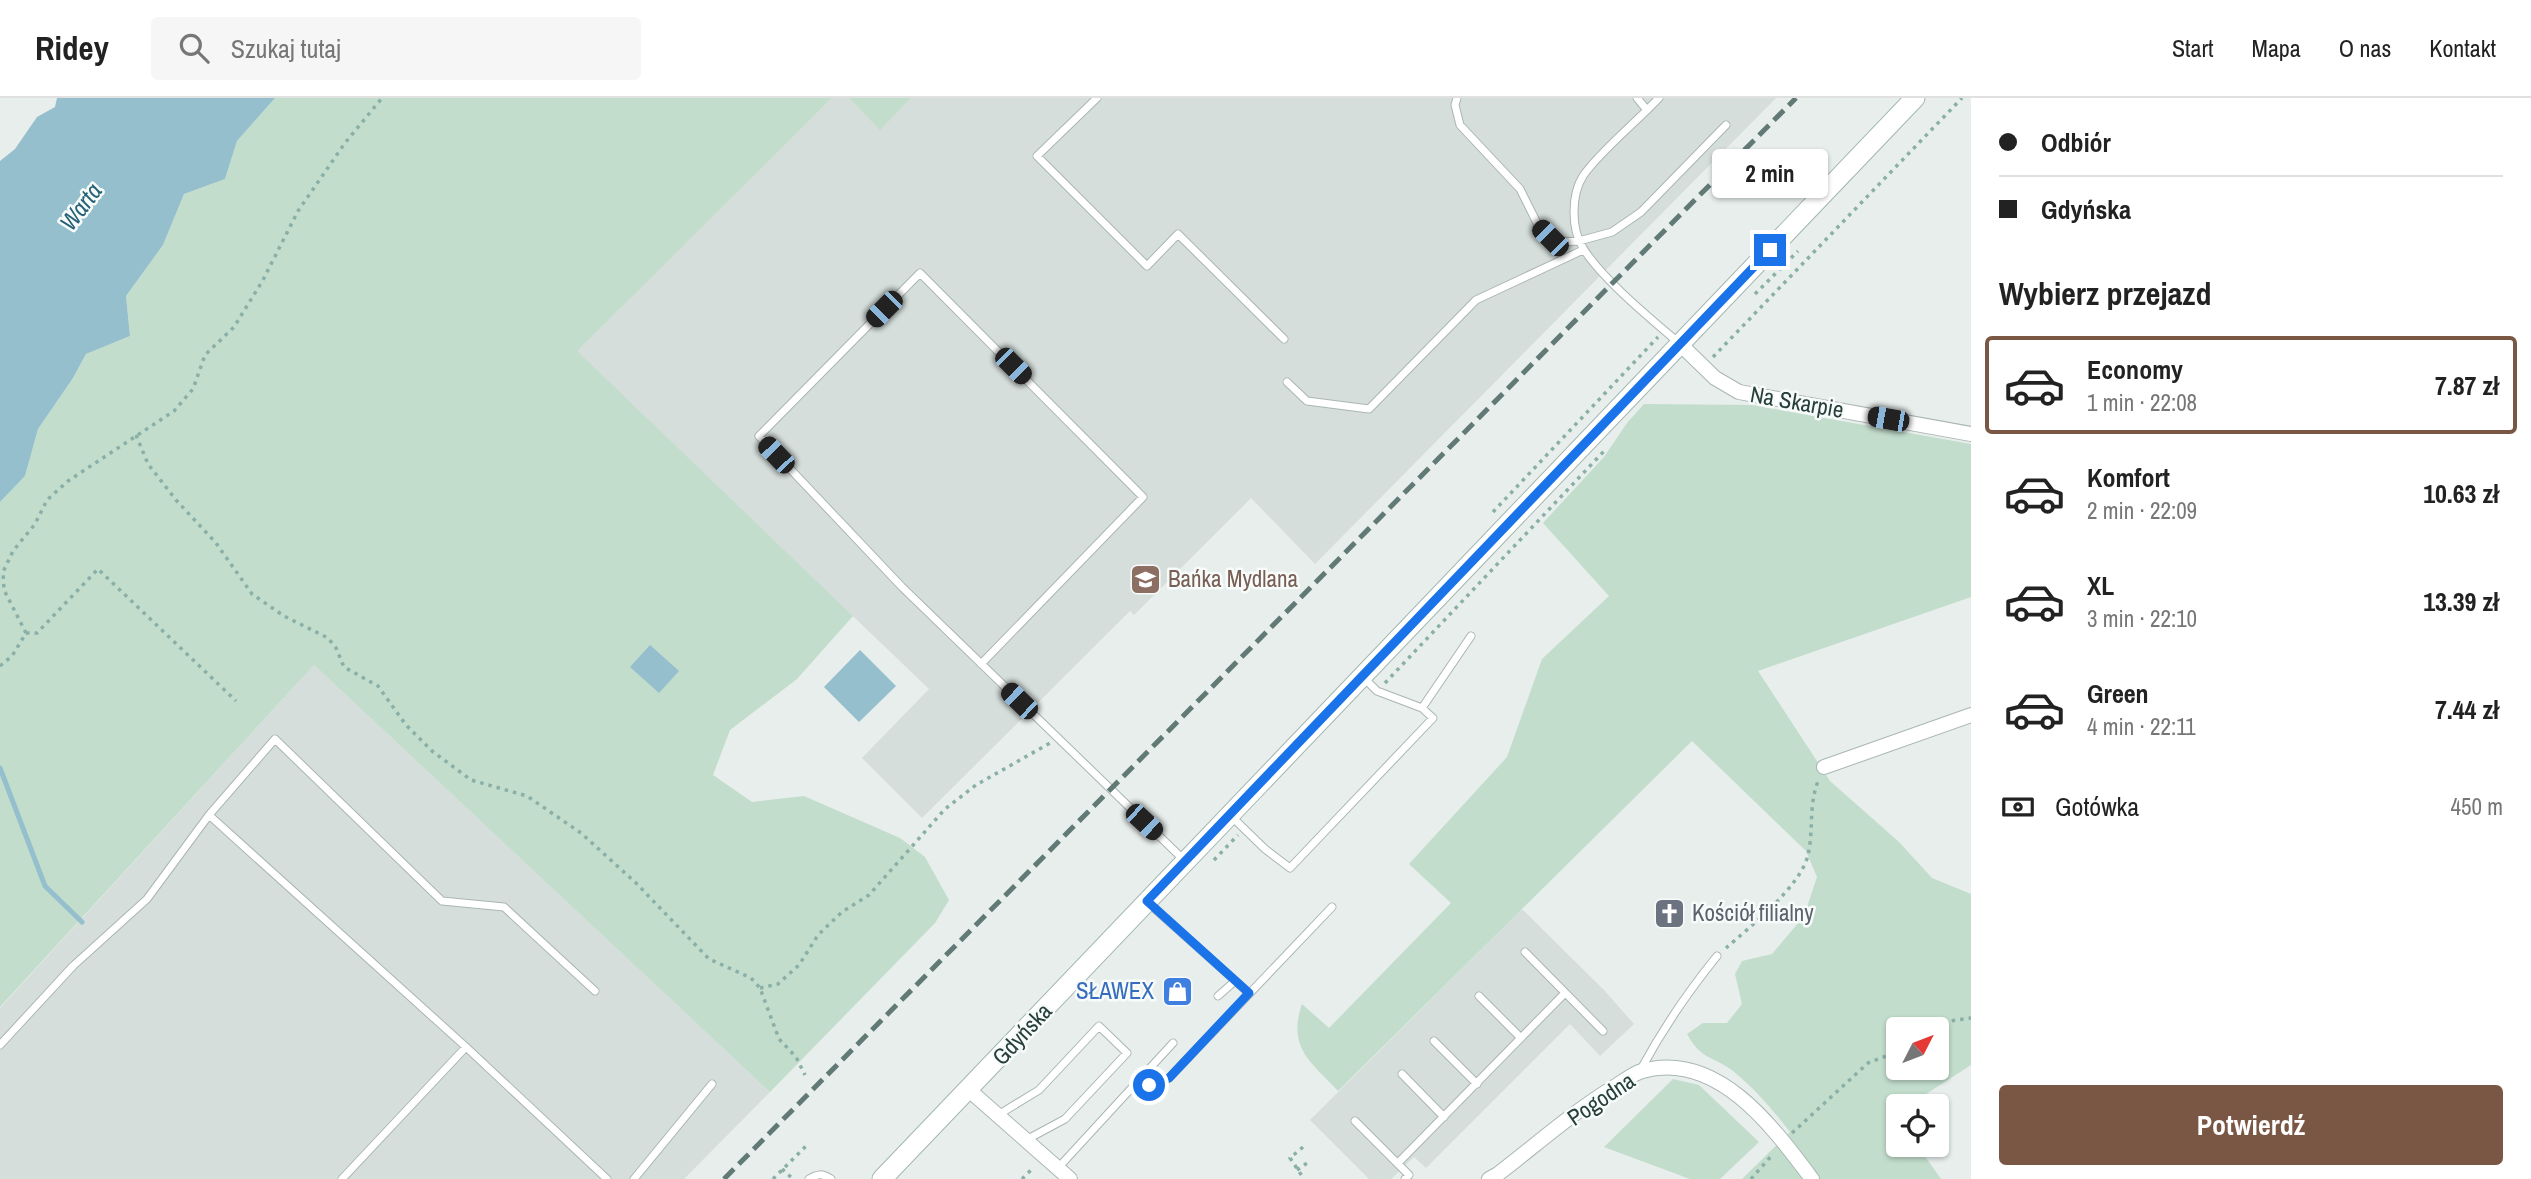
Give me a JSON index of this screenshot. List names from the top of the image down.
{
  "streets": {
    "main road": ["Gdyńska"],
    "street": ["Na Skarpie", "Pogodna"]
  },
  "crossings": [
    ["Na Skarpie", "Gdyńska"]
  ],
  "water": ["Warta"],
  "places": {
    "school or university": ["Bańka Mydlana"],
    "church": ["Kościół filialny"],
    "shop": ["SŁAWEX"]
  },
  "north": "top right",
  "page": {
    "header": "Ridey",
    "search": "Szukaj tutaj",
    "nav": [
      "Start",
      "Mapa",
      "O nas",
      "Kontakt"
    ],
    "banner": ["Odbiór", "Gdyńska"],
    "bubble": "2 min",
    "heading": "Wybierz przejazd",
    "list": [
      {
        "name": "Economy",
        "note": "1 min · 22:08",
        "value": "7.87 zł"
      },
      {
        "name": "Komfort",
        "note": "2 min · 22:09",
        "value": "10.63 zł"
      },
      {
        "name": "XL",
        "note": "3 min · 22:10",
        "value": "13.39 zł"
      },
      {
        "name": "Green",
        "note": "4 min · 22:11",
        "value": "7.44 zł"
      }
    ],
    "pay": ["Gotówka", "450 m"],
    "buttons": "Potwierdź"
  }
}
